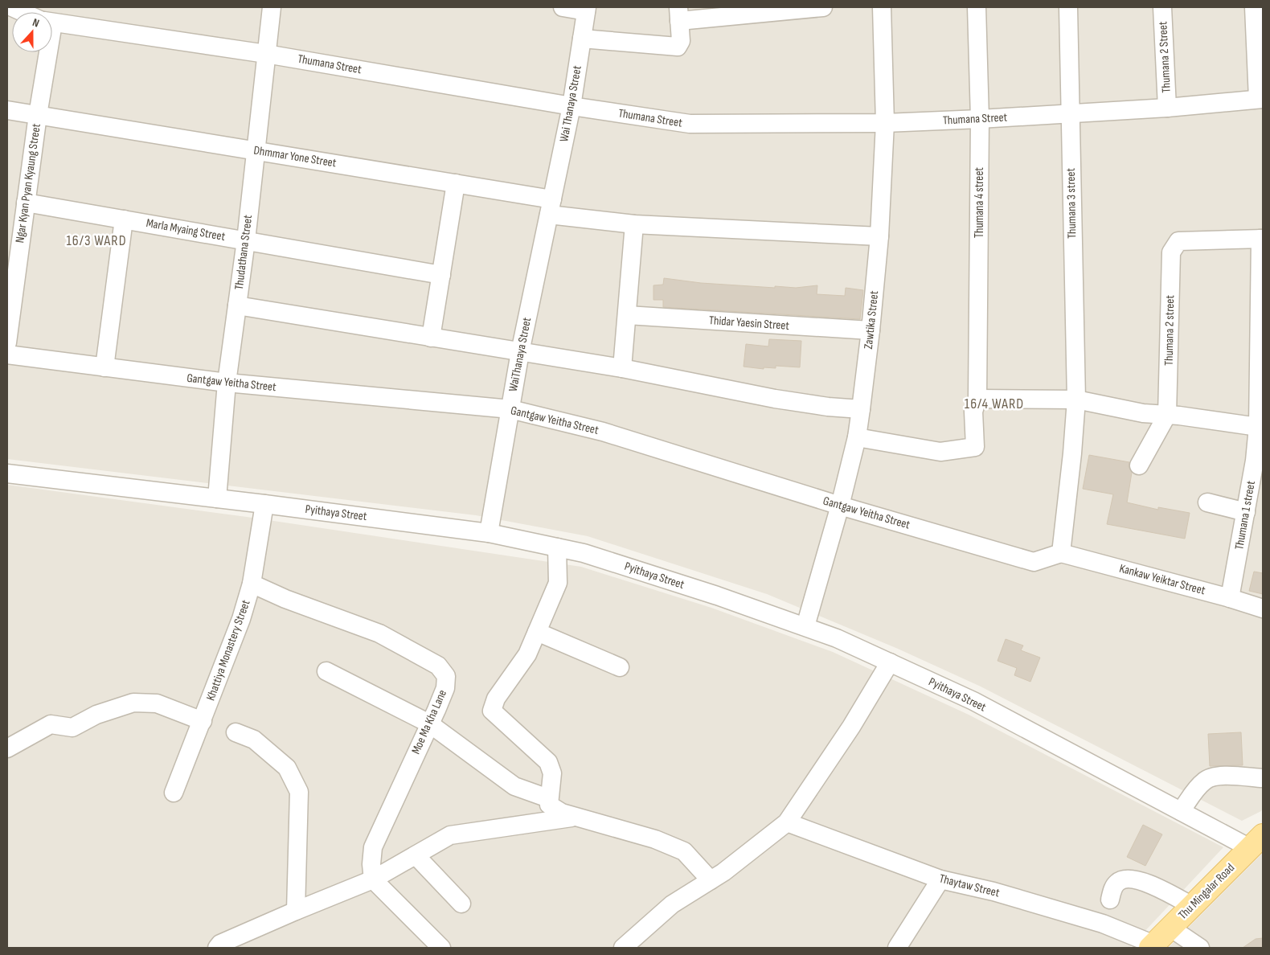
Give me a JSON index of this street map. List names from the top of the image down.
{
  "streets": {
    "main road": ["Thu Mingalar Road"],
    "street": [
      "Thumana 2 Street",
      "Thumana Street",
      "Wai Thanaya Street",
      "Dhmmar Yone Street",
      "Ngar Kyan Pyan Kyaung Street",
      "Thumana 4 street",
      "Thumana 3 street",
      "Marla Myaing Street",
      "Thudathana Street",
      "Zawtika Street",
      "Thidar Yaesin Street",
      "Thumana 2 street",
      "WaiThanaya Street",
      "Gantgaw Yeitha Street",
      "Pyithaya Street",
      "Thumana 1 street",
      "Kankaw Yeiktar Street",
      "Khattiya Monastery Street",
      "Moe Ma Kha Lane",
      "Thaytaw Street"
    ]
  },
  "crossings": [
    ["Thumana 2 Street", "Thumana Street"],
    ["Thumana Street", "Wai Thanaya Street"],
    ["Thumana Street", "Thumana 4 street"],
    ["Thumana Street", "Thumana 3 street"],
    ["Thumana Street", "Thudathana Street"],
    ["Thumana Street", "Zawtika Street"],
    ["Wai Thanaya Street", "Dhmmar Yone Street"],
    ["Wai Thanaya Street", "WaiThanaya Street"],
    ["Dhmmar Yone Street", "Ngar Kyan Pyan Kyaung Street"],
    ["Dhmmar Yone Street", "Thudathana Street"],
    ["Dhmmar Yone Street", "Zawtika Street"],
    ["Dhmmar Yone Street", "WaiThanaya Street"],
    ["Ngar Kyan Pyan Kyaung Street", "Marla Myaing Street"],
    ["Thumana 4 street", "Zawtika Street"],
    ["Thumana 3 street", "Gantgaw Yeitha Street"],
    ["Thumana 3 street", "Kankaw Yeiktar Street"],
    ["Marla Myaing Street", "Thudathana Street"],
    ["Thudathana Street", "Gantgaw Yeitha Street"],
    ["Thudathana Street", "Pyithaya Street"],
    ["Zawtika Street", "Thidar Yaesin Street"],
    ["Zawtika Street", "Gantgaw Yeitha Street"],
    ["Zawtika Street", "Pyithaya Street"],
    ["Thumana 2 street", "Thumana 1 street"],
    ["WaiThanaya Street", "Gantgaw Yeitha Street"],
    ["WaiThanaya Street", "Pyithaya Street"],
    ["Gantgaw Yeitha Street", "Kankaw Yeiktar Street"],
    ["Pyithaya Street", "Khattiya Monastery Street"],
    ["Pyithaya Street", "Thu Mingalar Road"],
    ["Thumana 1 street", "Kankaw Yeiktar Street"],
    ["Khattiya Monastery Street", "Moe Ma Kha Lane"],
    ["Thaytaw Street", "Thu Mingalar Road"]
  ],
  "districts": ["16/3 WARD", "16/4 WARD"],
  "north": "top"
}
